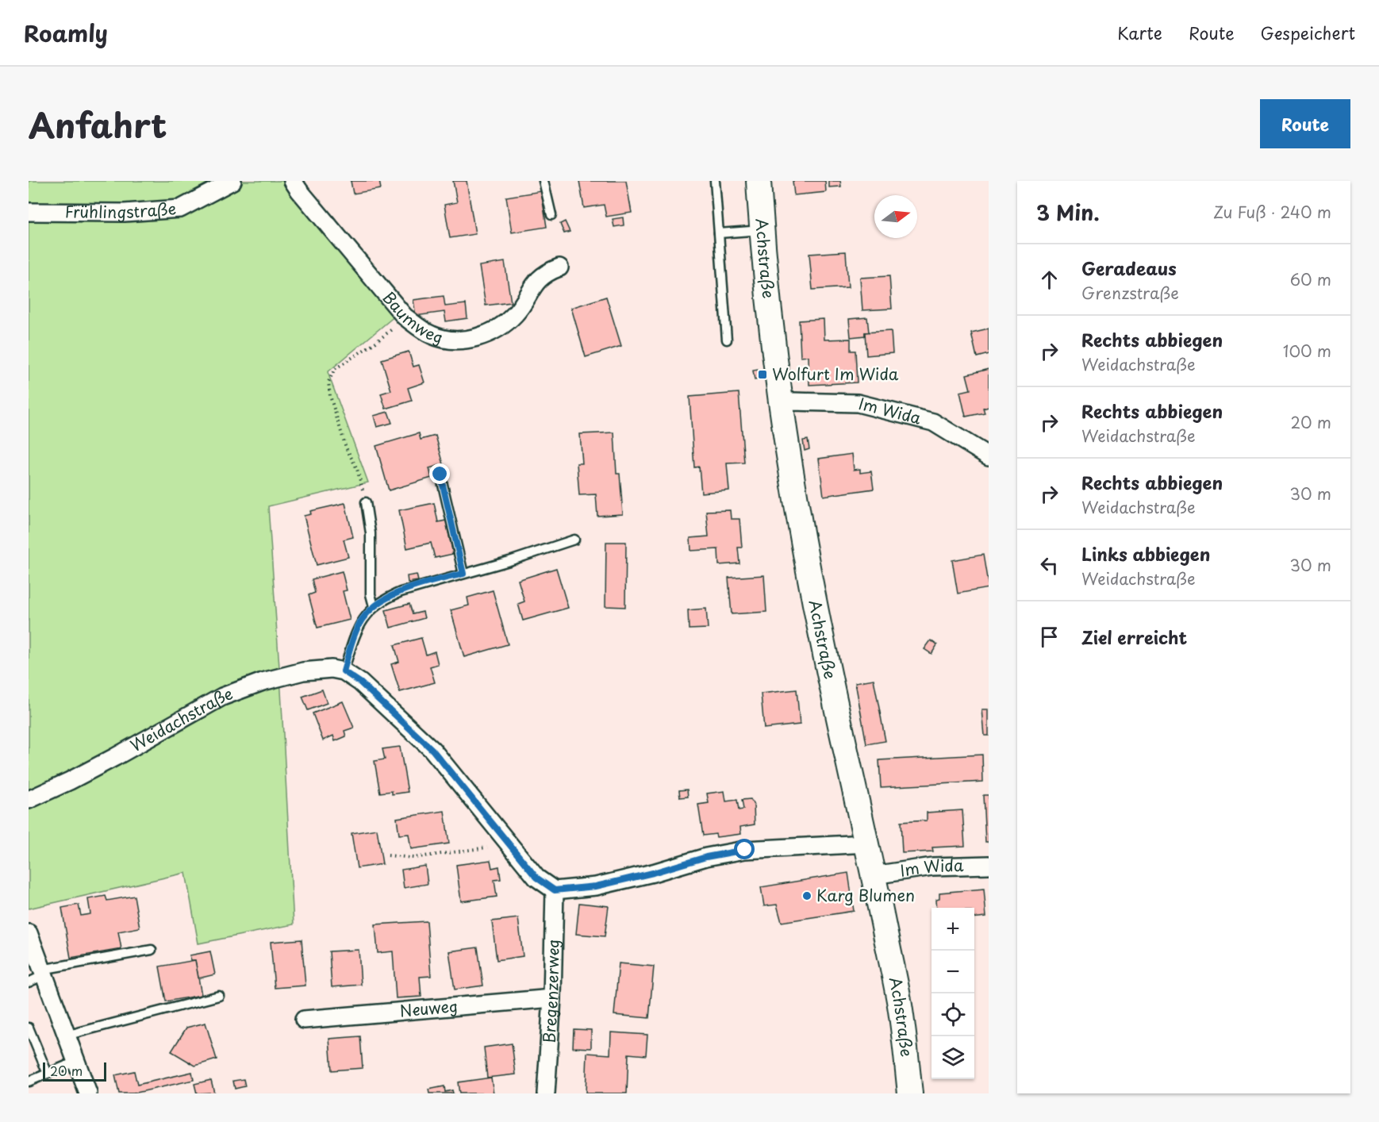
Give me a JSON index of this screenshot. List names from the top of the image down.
{
  "streets": {
    "main road": ["Achstraße"],
    "street": [
      "Frühlingstraße",
      "Baumweg",
      "Im Wida",
      "Weidachstraße",
      "Bregenzerweg",
      "Neuweg"
    ]
  },
  "crossings": [
    ["Achstraße", "Im Wida"],
    ["Bregenzerweg", "Neuweg"]
  ],
  "places": {
    "transit": ["Wolfurt Im Wida"],
    "other": ["Karg Blumen"]
  },
  "scale_bar": "20 m",
  "north": "right",
  "page": {
    "header": "Roamly",
    "nav": ["Karte", "Route", "Gespeichert"],
    "title": "Anfahrt",
    "buttons": "Route",
    "heading": ["3 Min.", "Zu Fuß · 240 m"],
    "list": [
      ["Geradeaus", "Grenzstraße", "60 m"],
      ["Rechts abbiegen", "Weidachstraße", "100 m"],
      ["Rechts abbiegen", "Weidachstraße", "20 m"],
      ["Rechts abbiegen", "Weidachstraße", "30 m"],
      ["Links abbiegen", "Weidachstraße", "30 m"],
      "Ziel erreicht"
    ],
    "map_buttons": ["+", "−"],
    "scale": "20 m"
  }
}
